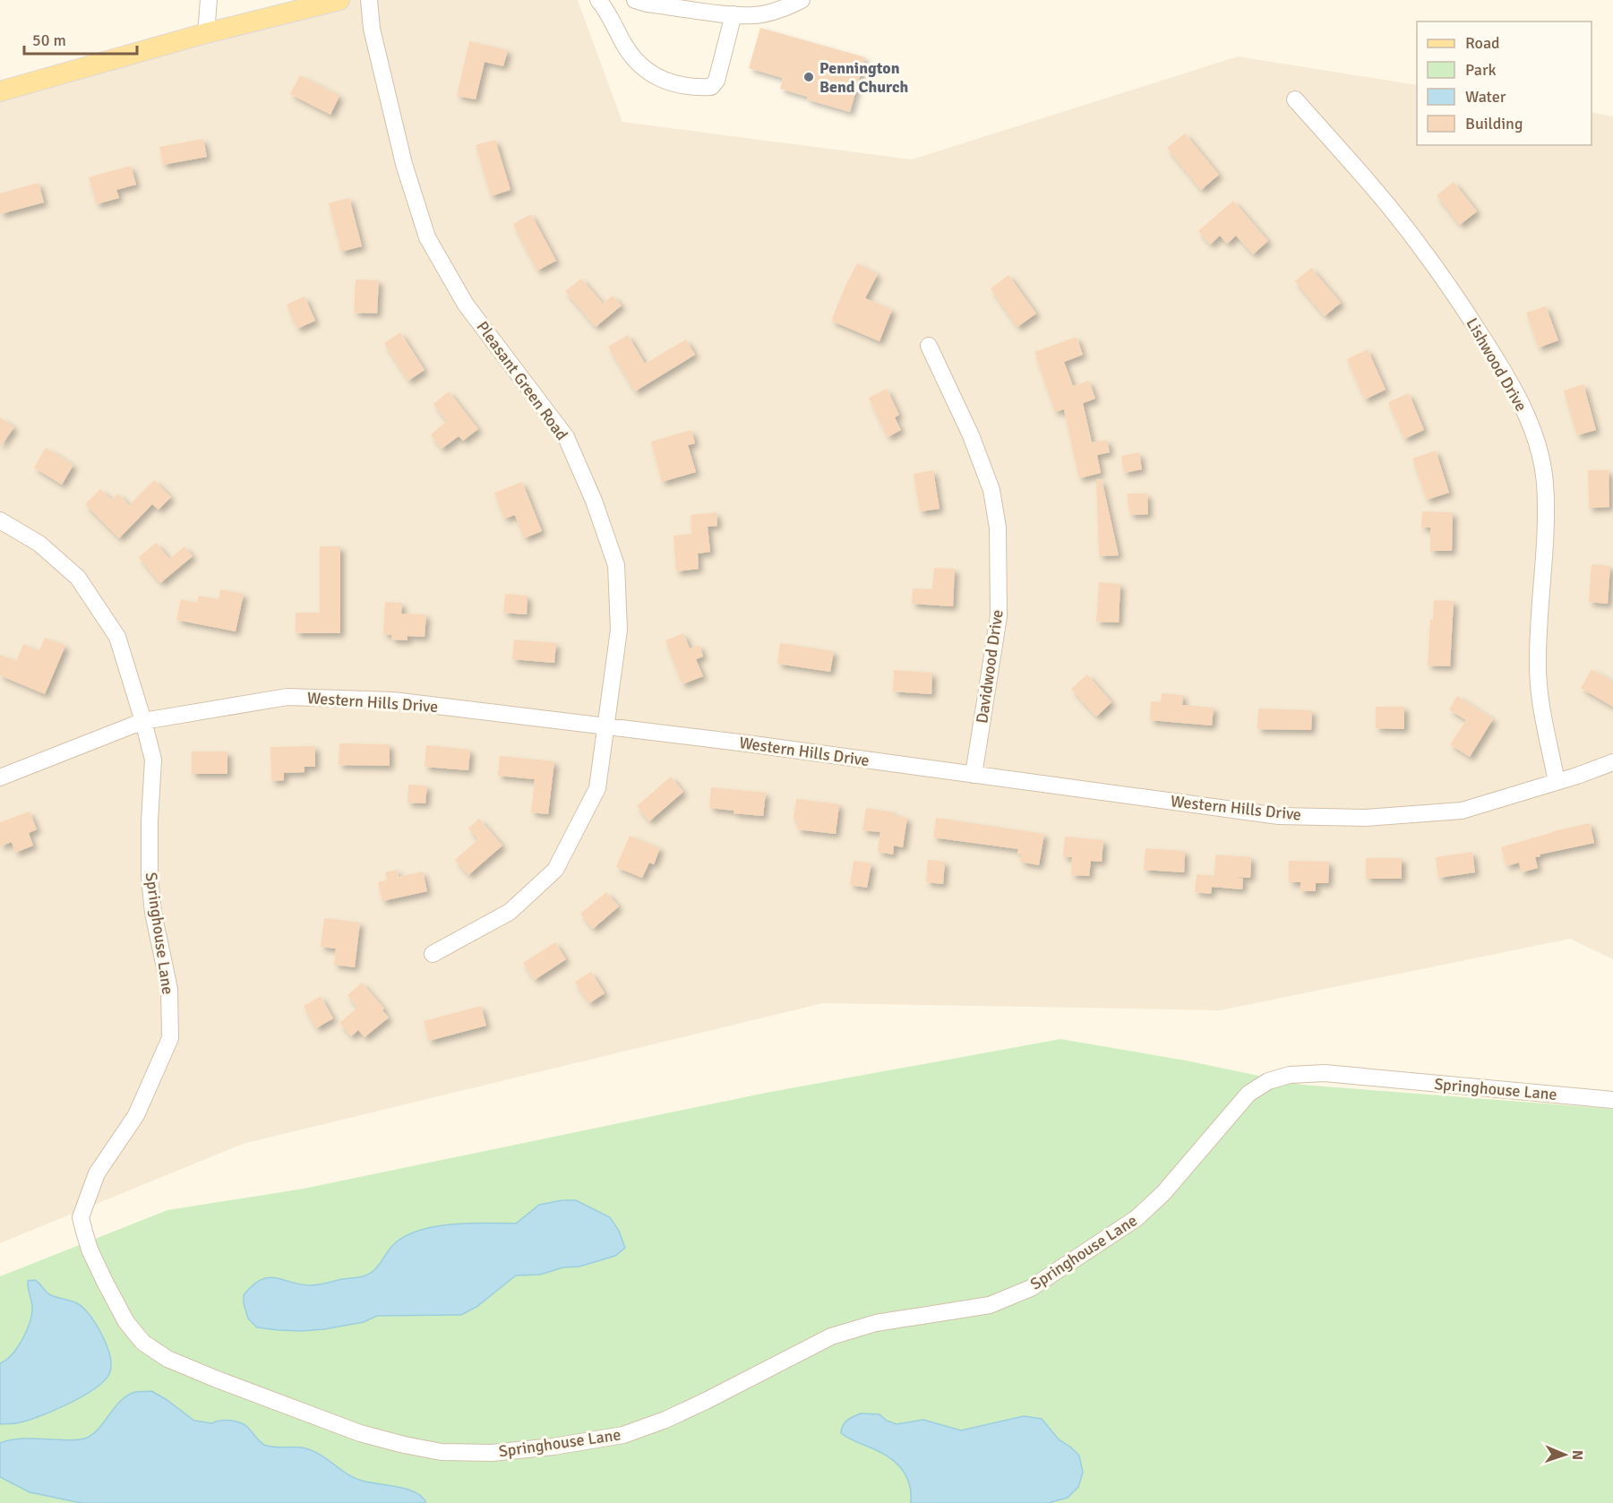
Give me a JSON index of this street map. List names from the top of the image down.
{
  "streets": {
    "street": [
      "Lishwood Drive",
      "Pleasant Green Road",
      "Davidwood Drive",
      "Western Hills Drive",
      "Springhouse Lane"
    ]
  },
  "crossings": [
    ["Lishwood Drive", "Western Hills Drive"],
    ["Pleasant Green Road", "Western Hills Drive"],
    ["Davidwood Drive", "Western Hills Drive"],
    ["Western Hills Drive", "Springhouse Lane"]
  ],
  "places": ["Pennington Bend Church"],
  "legend": [
    "Road",
    "Park",
    "Water",
    "Building"
  ],
  "scale_bar": "50 m",
  "north": "right"
}
